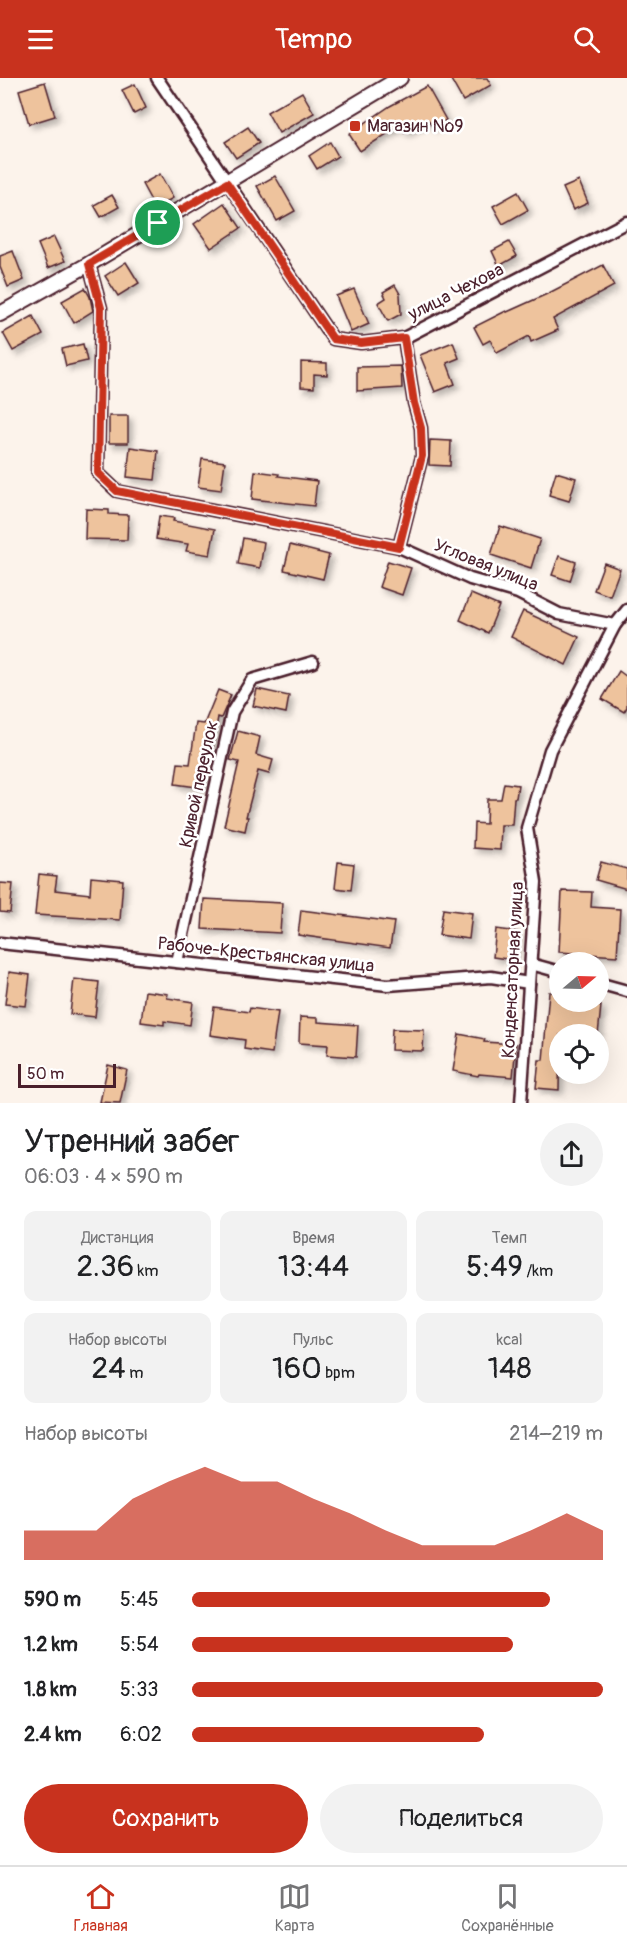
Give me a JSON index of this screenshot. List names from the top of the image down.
{
  "streets": {
    "street": [
      "улица Чехова",
      "Угловая улица",
      "Кривой переулок",
      "Рабоче-Крестьянская улица",
      "Конденсаторная улица"
    ]
  },
  "crossings": [
    ["Угловая улица", "Конденсаторная улица"],
    ["Кривой переулок", "Рабоче-Крестьянская улица"],
    ["Рабоче-Крестьянская улица", "Конденсаторная улица"]
  ],
  "places": {
    "transit": ["Магазин №9"]
  },
  "scale_bar": "50 m",
  "north": "right",
  "page": {
    "header": "Tempo",
    "scale": "50 m",
    "heading": ["Утренний забег", "06:03 · 4 × 590 m"],
    "stats": [
      ["Дистанция", "2.36 km"],
      ["Время", "13:44"],
      ["Темп", "5:49 /km"],
      ["Набор высоты", "24 m"],
      ["Пульс", "160 bpm"],
      ["kcal", "148"]
    ],
    "chart": ["Набор высоты", "214–219 m"],
    "list": [
      {
        "name": "590 m",
        "note": "5:45"
      },
      {
        "name": "1.2 km",
        "note": "5:54"
      },
      {
        "name": "1.8 km",
        "note": "5:33"
      },
      {
        "name": "2.4 km",
        "note": "6:02"
      }
    ],
    "buttons": ["Сохранить", "Поделиться"],
    "tabs": ["Главная", "Карта", "Сохранённые"]
  }
}
